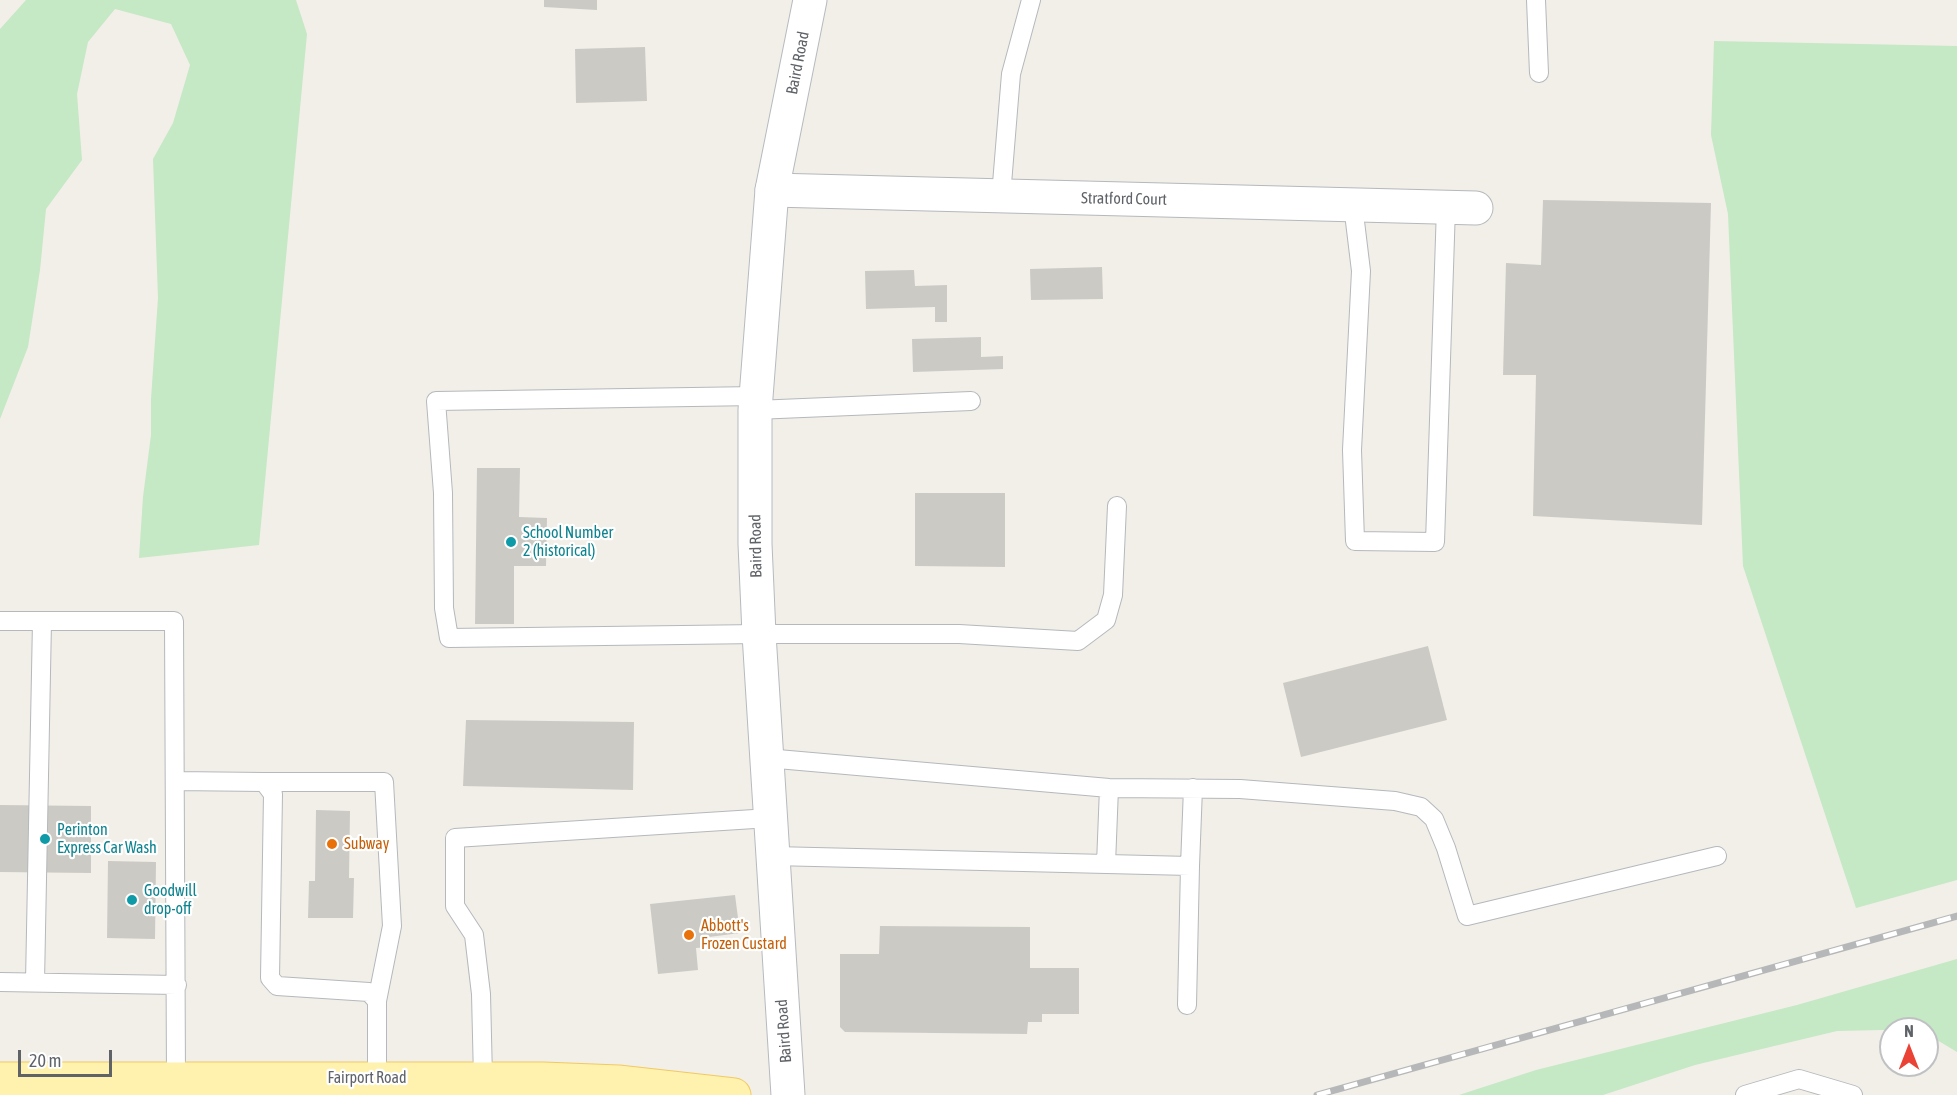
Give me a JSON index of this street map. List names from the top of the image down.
{
  "streets": {
    "main road": ["Fairport Road"],
    "street": ["Baird Road", "Stratford Court"]
  },
  "crossings": [
    ["Baird Road", "Stratford Court"]
  ],
  "places": [
    "School Number 2 (historical)",
    "Perinton Express Car Wash",
    "Subway",
    "Goodwill drop-off",
    "Abbott's Frozen Custard"
  ],
  "scale_bar": "20 m",
  "north": "top"
}
